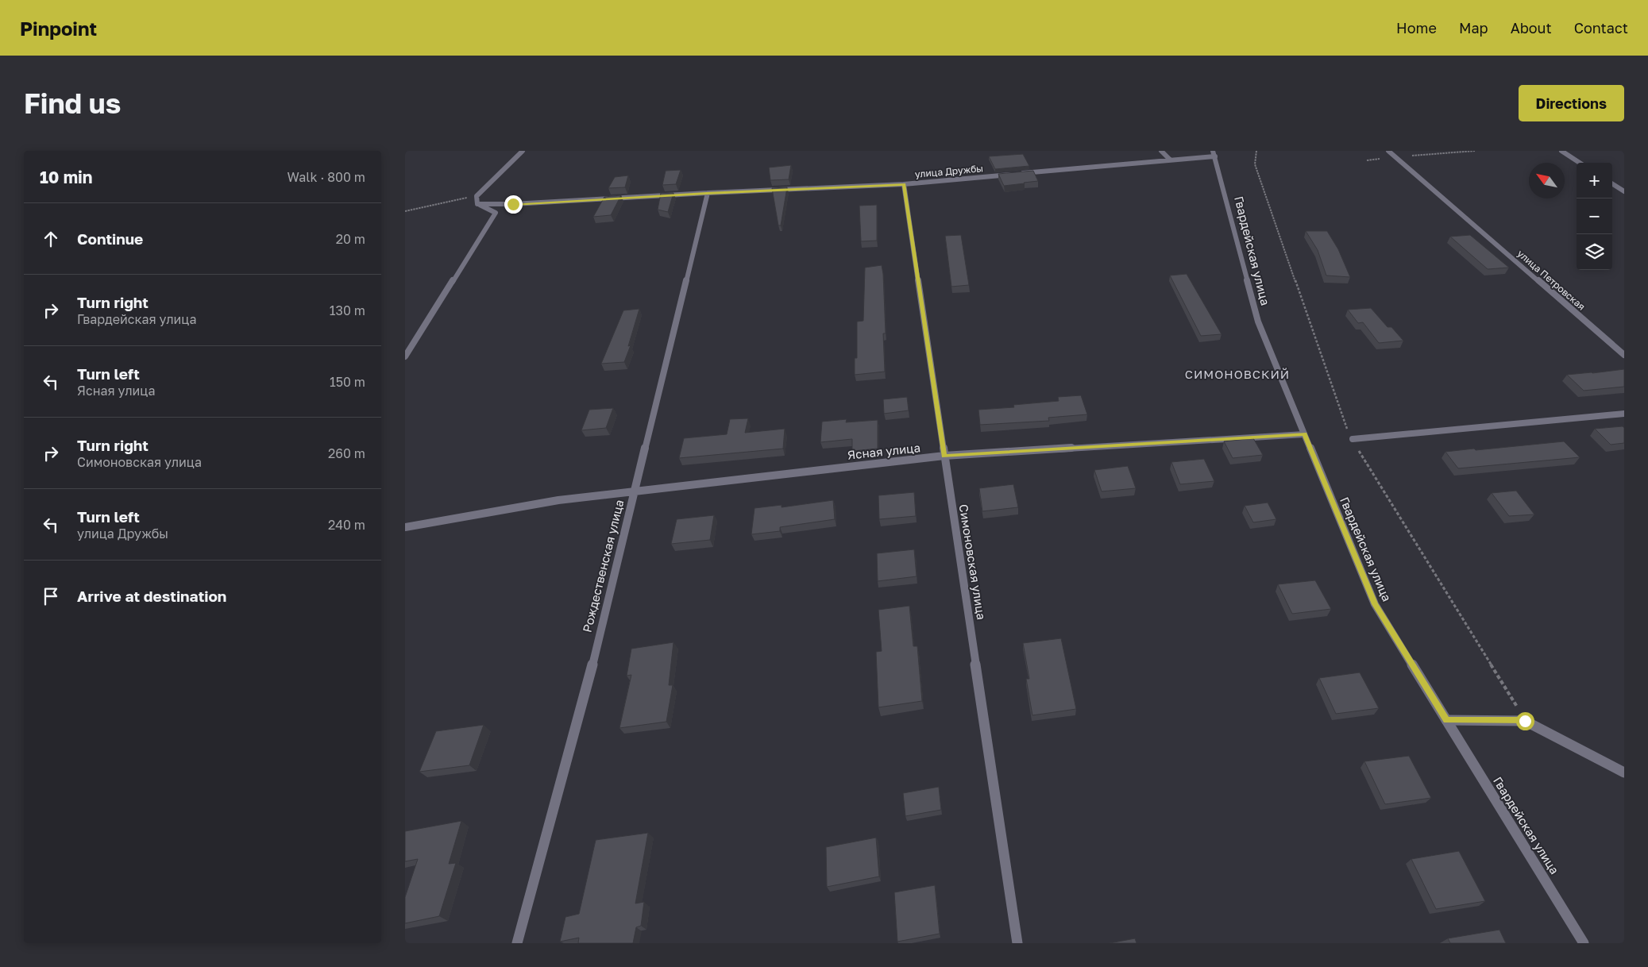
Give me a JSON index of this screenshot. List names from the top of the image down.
{
  "streets": {
    "street": [
      "улица Дружбы",
      "Гвардейская улица",
      "улица Петровская",
      "Ясная улица",
      "Симоновская улица",
      "Рождественская улица"
    ]
  },
  "crossings": [
    ["улица Дружбы", "Гвардейская улица"],
    ["улица Дружбы", "Симоновская улица"],
    ["улица Дружбы", "Рождественская улица"],
    ["Гвардейская улица", "Ясная улица"],
    ["Ясная улица", "Симоновская улица"],
    ["Ясная улица", "Рождественская улица"]
  ],
  "districts": ["СИМОНОВСКИЙ"],
  "north": "top left",
  "page": {
    "header": "Pinpoint",
    "nav": [
      "Home",
      "Map",
      "About",
      "Contact"
    ],
    "buttons": "Directions",
    "title": "Find us",
    "heading": ["10 min", "Walk · 800 m"],
    "map_buttons": ["+", "−"],
    "list": [
      ["Continue", "20 m"],
      ["Turn right", "Гвардейская улица", "130 m"],
      ["Turn left", "Ясная улица", "150 m"],
      ["Turn right", "Симоновская улица", "260 m"],
      ["Turn left", "улица Дружбы", "240 m"],
      "Arrive at destination"
    ]
  }
}
